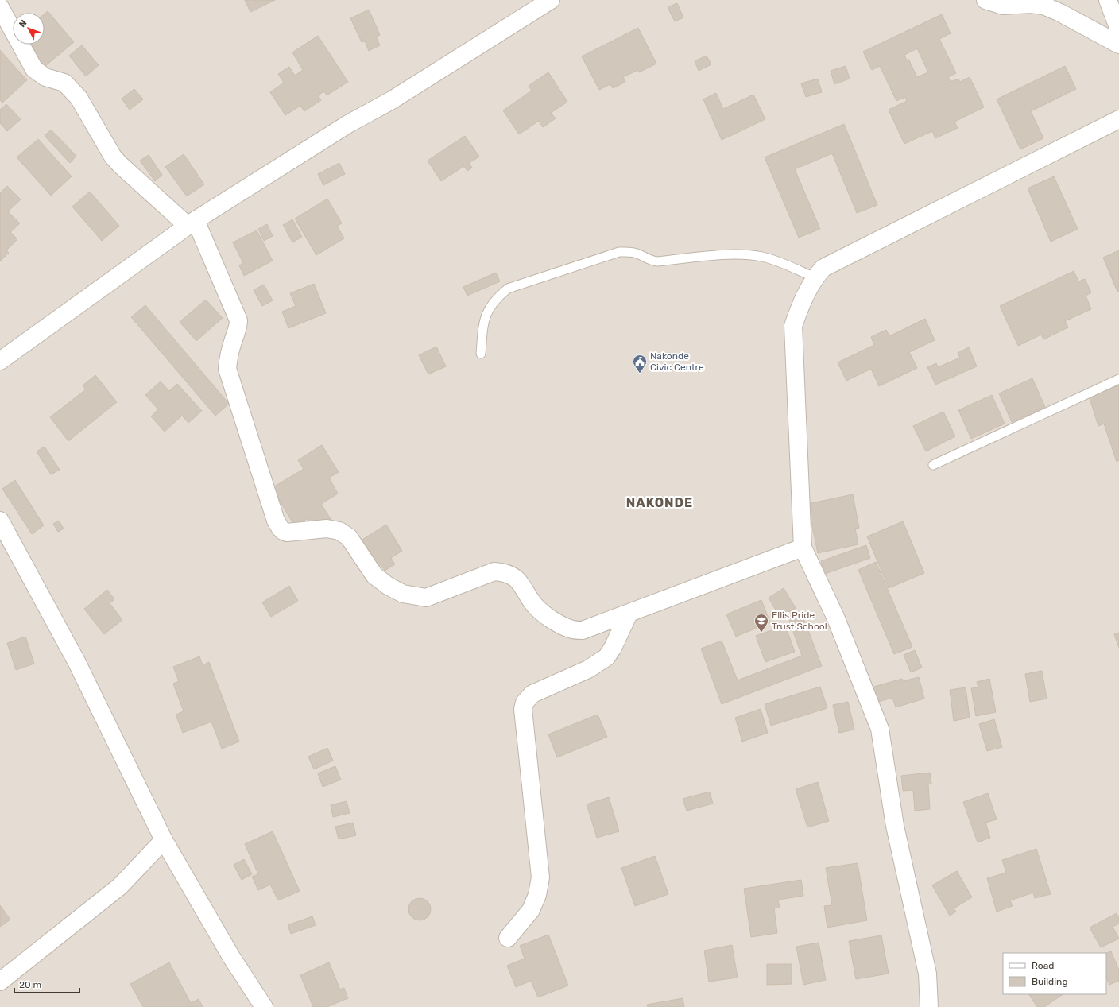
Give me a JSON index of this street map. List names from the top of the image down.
{
  "districts": ["NAKONDE"],
  "places": {
    "public building": ["Nakonde Civic Centre"],
    "school or university": ["Ellis Pride Trust School"]
  },
  "legend": ["Road", "Building"],
  "scale_bar": "20 m",
  "north": "top left"
}
